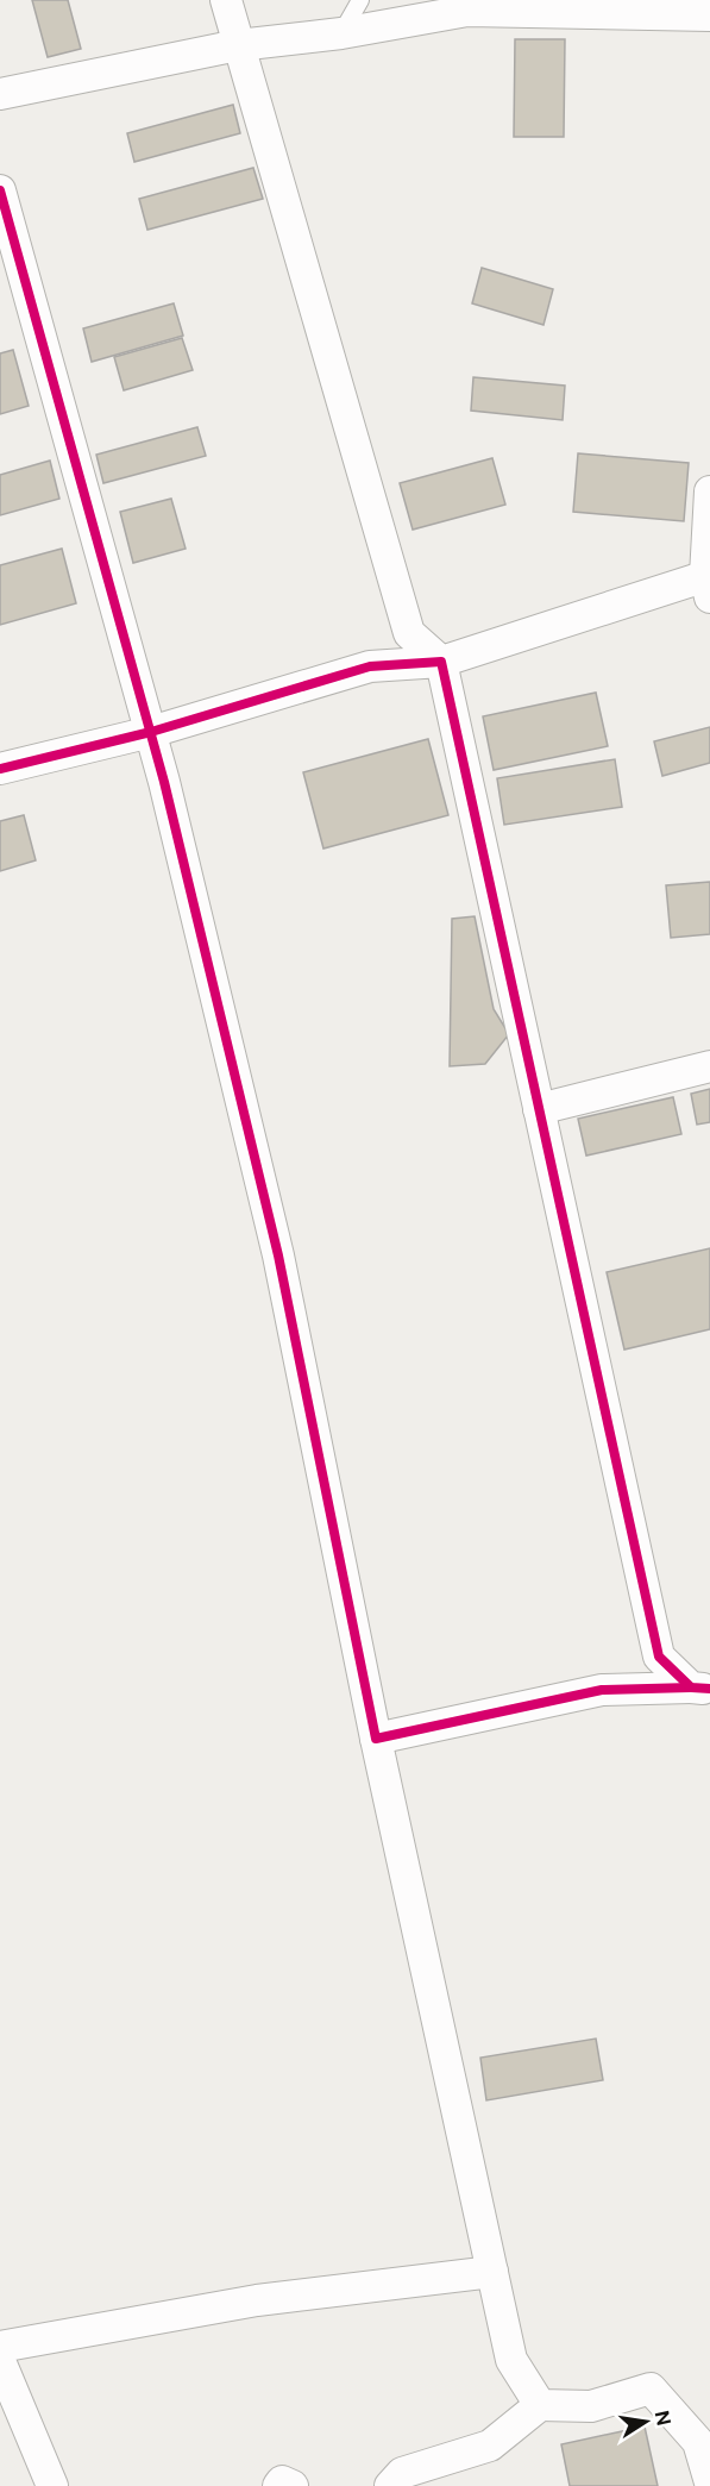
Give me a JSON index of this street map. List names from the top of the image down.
{
  "north": "right"
}
